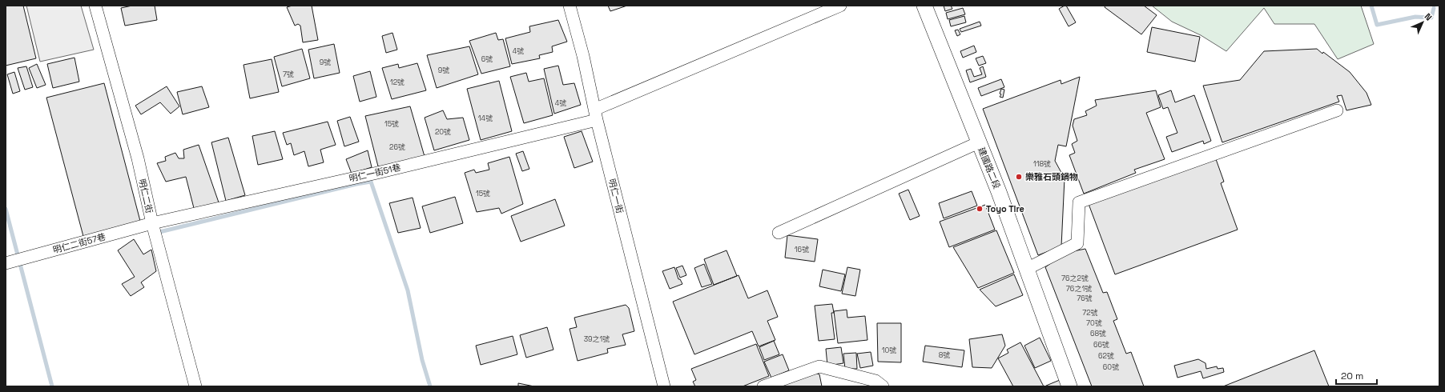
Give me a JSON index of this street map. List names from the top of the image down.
{
  "streets": {
    "street": [
      "建國路二段",
      "明仁一街51巷",
      "明仁二街",
      "明仁一街",
      "明仁二街57巷"
    ]
  },
  "crossings": [
    ["明仁一街51巷", "明仁二街"],
    ["明仁一街51巷", "明仁一街"],
    ["明仁一街51巷", "明仁二街57巷"],
    ["明仁二街", "明仁二街57巷"]
  ],
  "places": ["樂雅石頭鍋物", "Toyo Tire"],
  "house_numbers": [
    "4號",
    "6號",
    "9號",
    "9號",
    "7號",
    "12號",
    "4號",
    "14號",
    "15號",
    "20號",
    "26號",
    "118號",
    "15號",
    "16號",
    "76之2號",
    "76之1號",
    "76號",
    "72號",
    "70號",
    "68號",
    "39之1號",
    "66號",
    "10號",
    "8號",
    "62號",
    "60號"
  ],
  "scale_bar": "20 m",
  "north": "top right"
}
